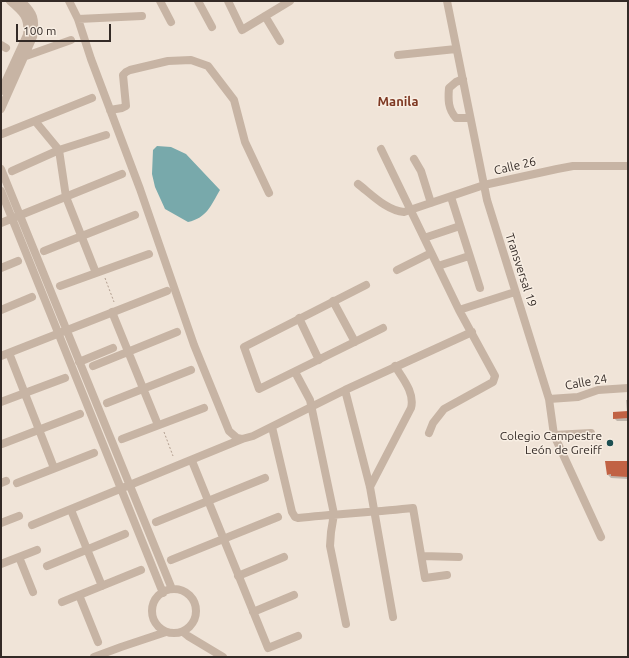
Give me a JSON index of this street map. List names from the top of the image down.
{
  "streets": {
    "street": ["Calle 26", "Transversal 19", "Calle 24"]
  },
  "crossings": [
    ["Calle 26", "Transversal 19"],
    ["Transversal 19", "Calle 24"]
  ],
  "districts": ["Manila"],
  "places": ["Colegio Campestre León de Greiff"],
  "scale_bar": "100 m"
}
